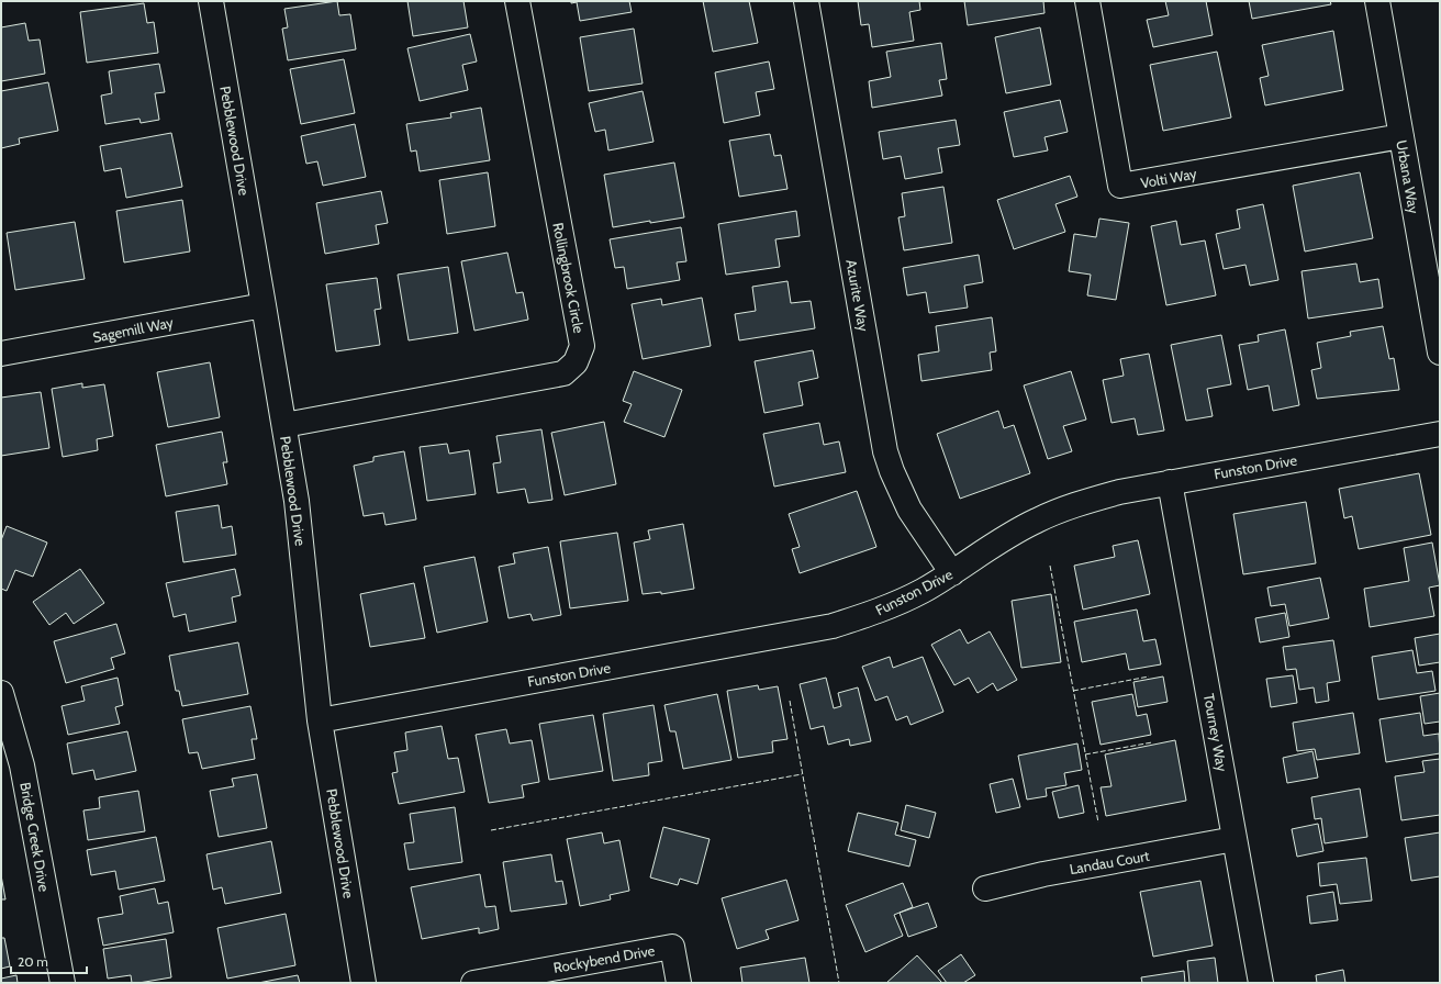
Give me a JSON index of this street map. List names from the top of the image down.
{
  "streets": {
    "street": [
      "Pebblewood Drive",
      "Urbana Way",
      "Volti Way",
      "Rollingbrook Circle",
      "Azurite Way",
      "Sagemill Way",
      "Funston Drive",
      "Tourney Way",
      "Bridge Creek Drive",
      "Landau Court",
      "Rockybend Drive"
    ]
  },
  "crossings": [
    ["Pebblewood Drive", "Rollingbrook Circle"],
    ["Pebblewood Drive", "Sagemill Way"],
    ["Pebblewood Drive", "Funston Drive"],
    ["Urbana Way", "Volti Way"],
    ["Azurite Way", "Funston Drive"],
    ["Funston Drive", "Tourney Way"],
    ["Tourney Way", "Landau Court"]
  ],
  "scale_bar": "20 m"
}
